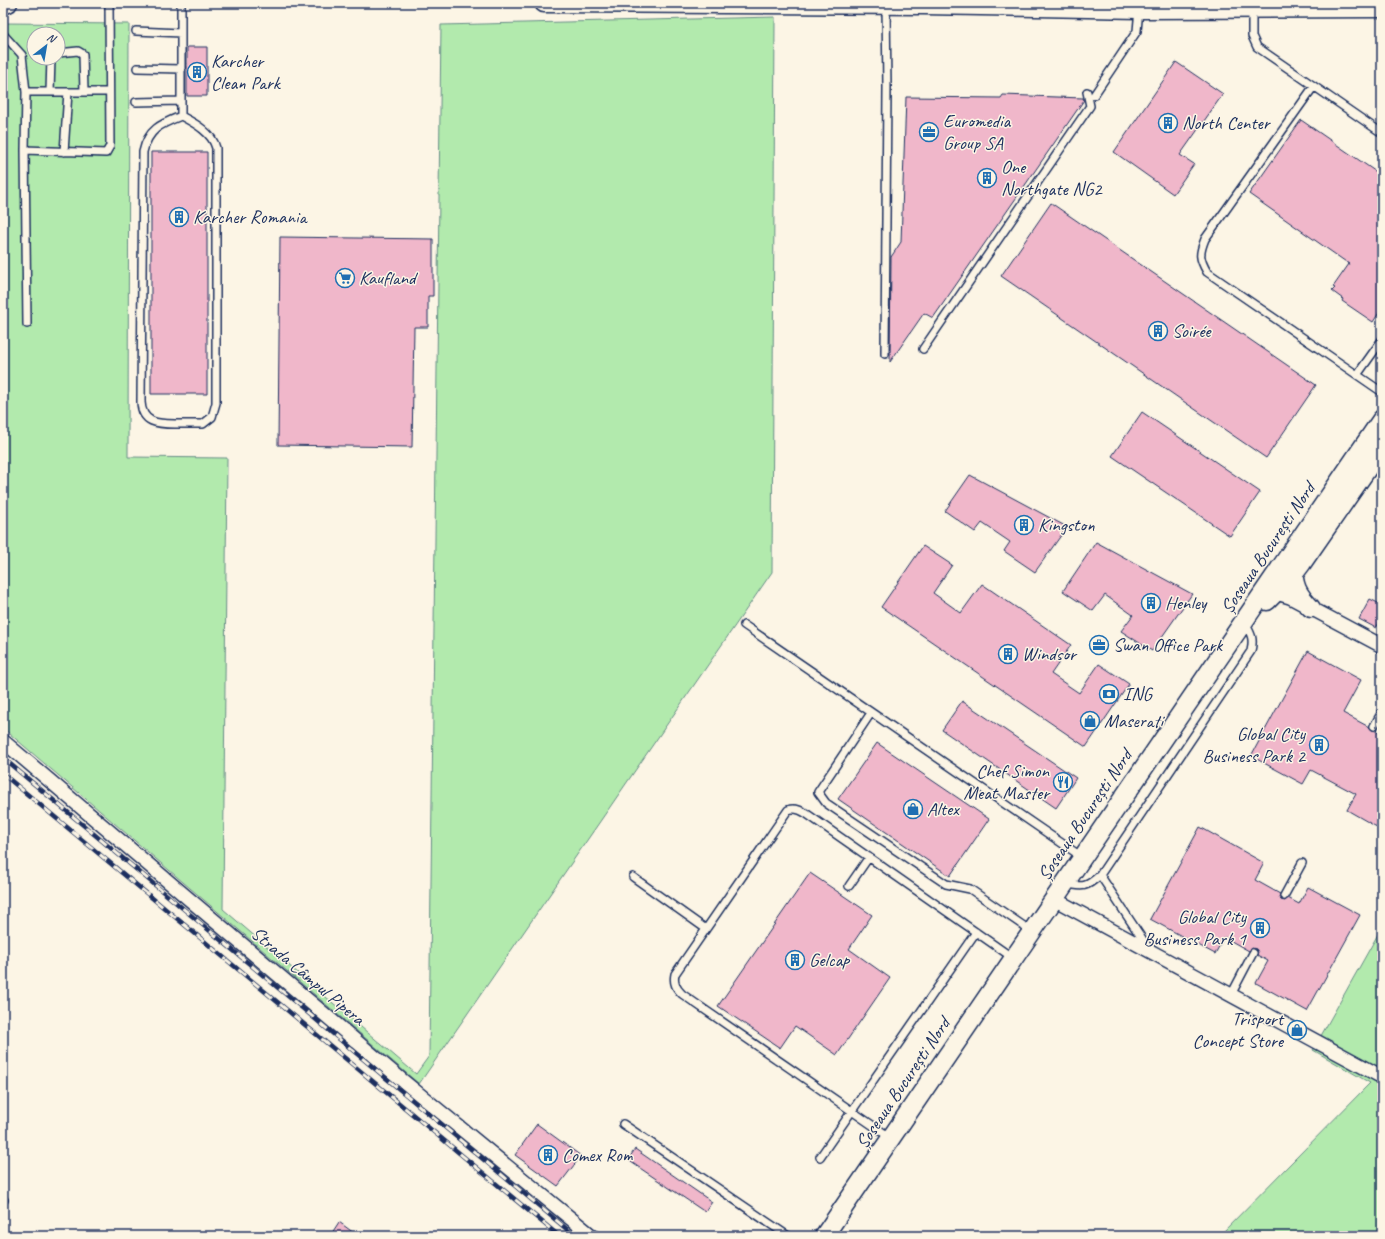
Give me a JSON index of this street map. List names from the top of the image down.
{
  "streets": {
    "main road": ["Șoseaua București Nord"],
    "street": ["Strada Câmpul Pipera"]
  },
  "places": {
    "building": [
      "Karcher Clean Park",
      "North Center",
      "One Northgate NG2",
      "Karcher Romania",
      "Soirée",
      "Kingston",
      "Henley",
      "Windsor",
      "Global City Business Park 2",
      "Global City Business Park 1",
      "Gelcap",
      "Comex Rom"
    ],
    "office": ["Euromedia Group SA", "Swan Office Park"],
    "supermarket": ["Kaufland"],
    "bank": ["ING"],
    "shop": ["Maserati", "Altex", "Trisport Concept Store"],
    "restaurant": ["Chef Simon Meat Master"]
  },
  "north": "top right"
}
